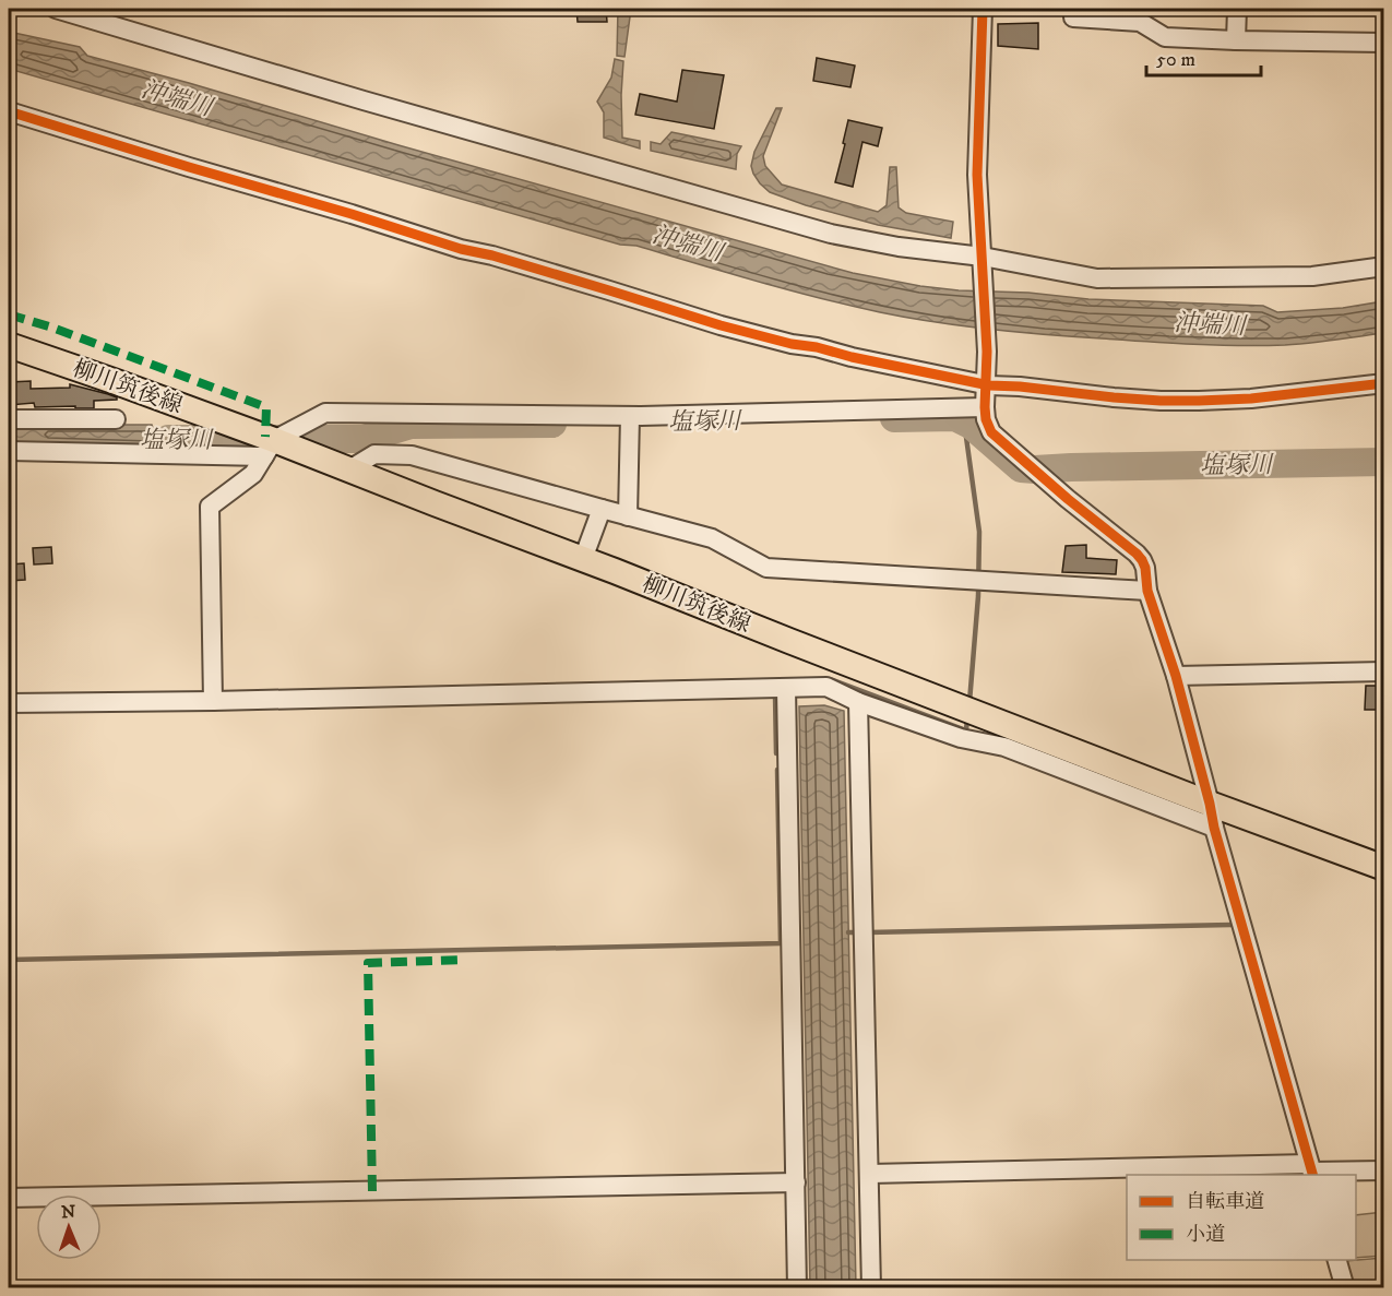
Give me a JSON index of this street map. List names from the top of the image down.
{
  "streets": {
    "main road": ["柳川筑後線"]
  },
  "water": ["沖端川", "塩塚川"],
  "legend": ["自転車道", "小道"],
  "scale_bar": "50 m",
  "north": "top"
}
